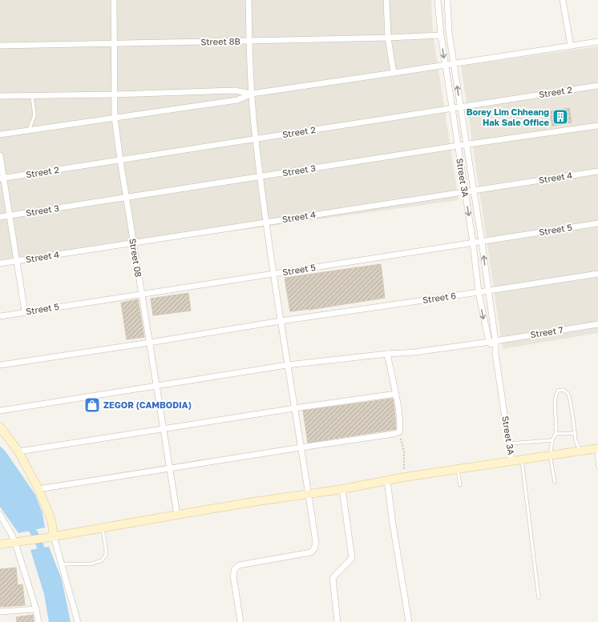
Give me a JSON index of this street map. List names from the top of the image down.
{
  "streets": {
    "street": [
      "Street 8B",
      "Street 2",
      "Street 3",
      "Street 3A",
      "Street 4",
      "Street 5",
      "Street 08",
      "Street 6",
      "Street 7"
    ]
  },
  "crossings": [
    ["Street 8B", "Street 3A"],
    ["Street 8B", "Street 08"],
    ["Street 2", "Street 3A"],
    ["Street 2", "Street 08"],
    ["Street 3", "Street 3A"],
    ["Street 3", "Street 08"],
    ["Street 3A", "Street 4"],
    ["Street 3A", "Street 5"],
    ["Street 3A", "Street 6"],
    ["Street 3A", "Street 7"],
    ["Street 4", "Street 08"],
    ["Street 5", "Street 08"],
    ["Street 08", "Street 6"],
    ["Street 08", "Street 7"]
  ],
  "places": {
    "building": ["Borey Lim Chheang Hak Sale Office"],
    "shop": ["ZEGOR (CAMBODIA)"]
  }
}
